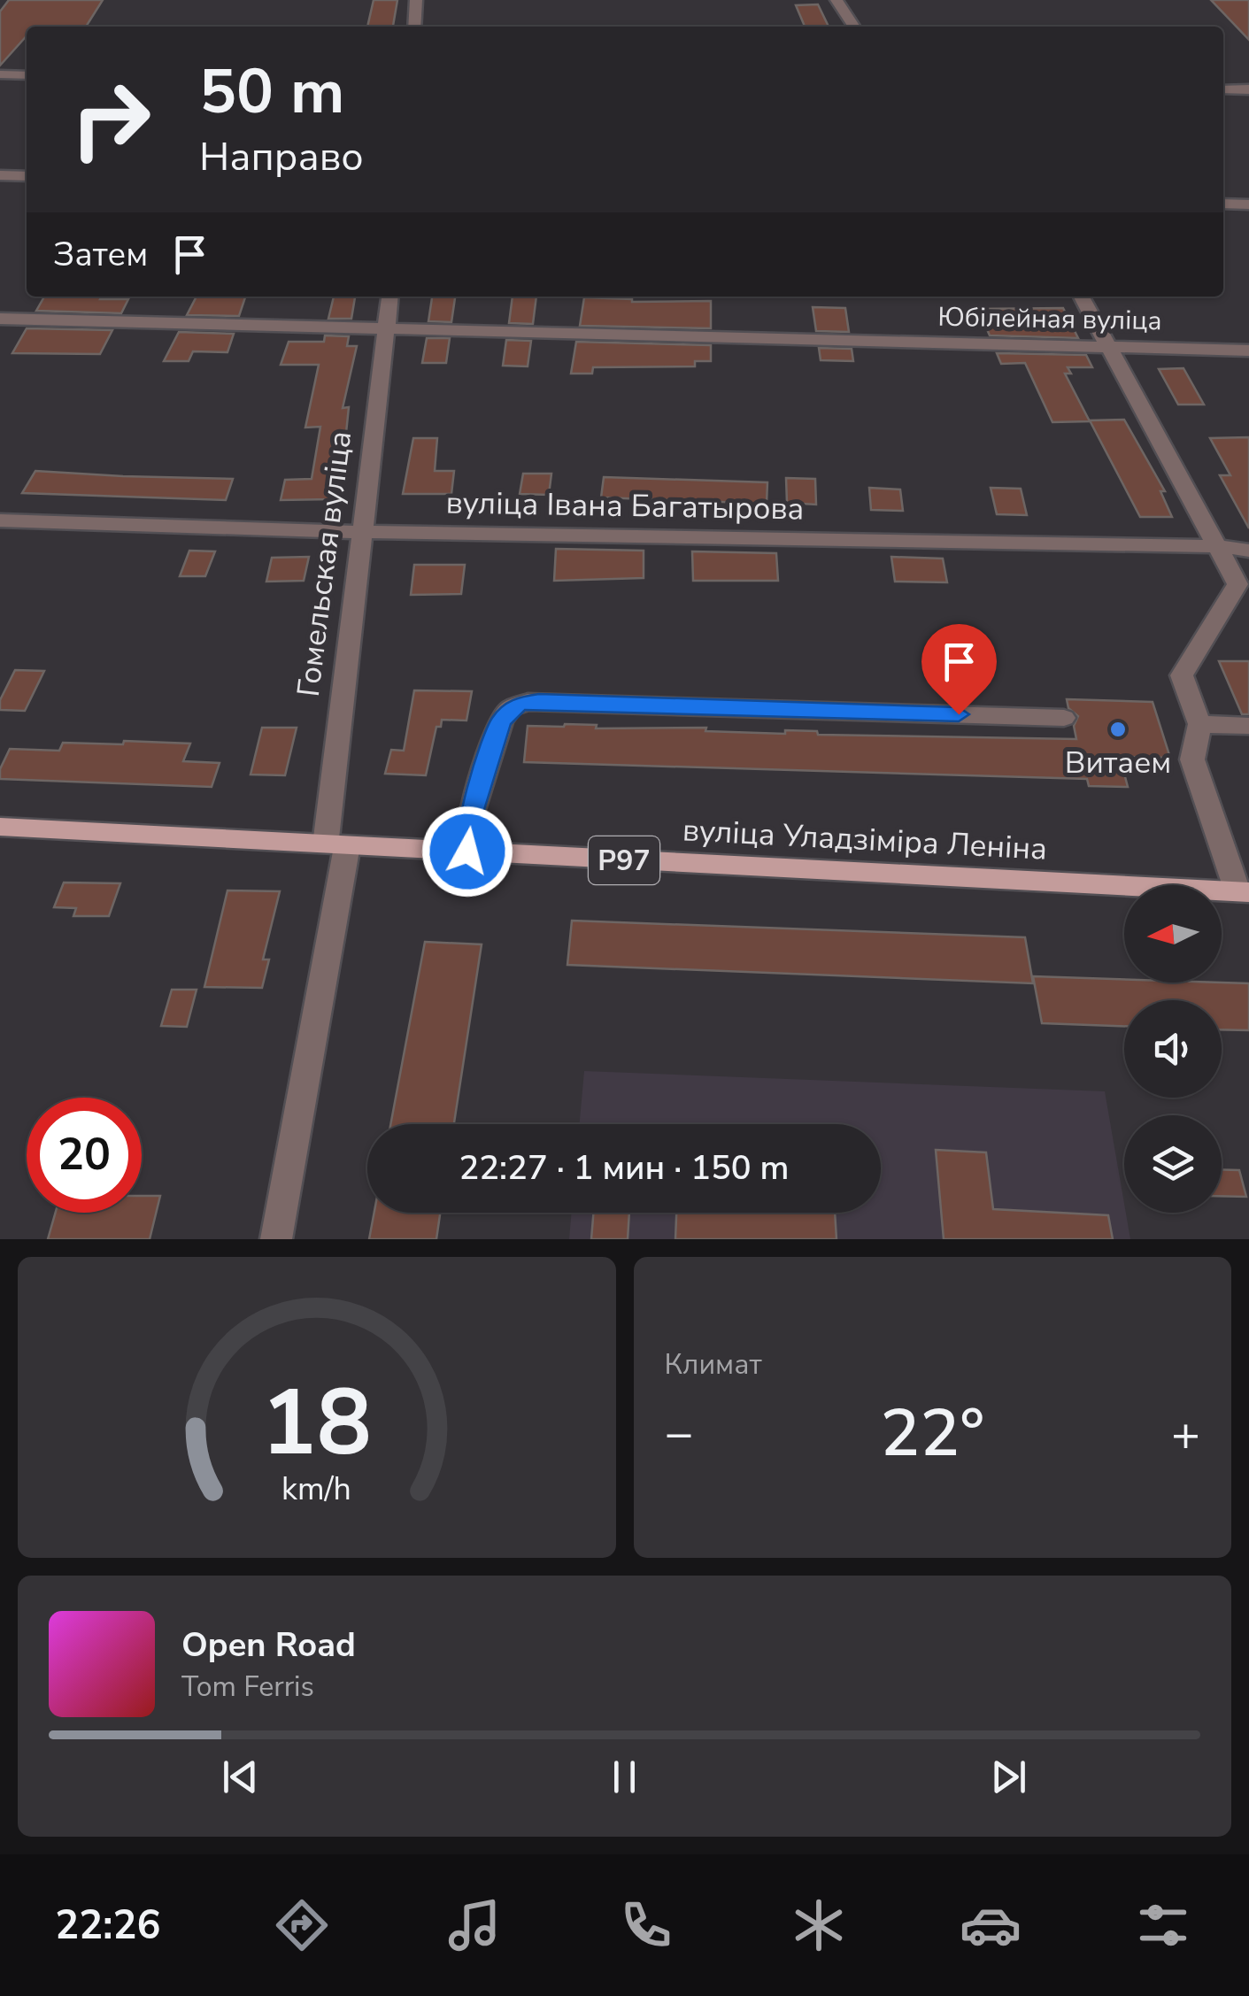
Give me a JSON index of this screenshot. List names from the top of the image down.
{
  "streets": {
    "main road": ["вуліца Уладзіміра Леніна", "Р97"],
    "street": ["Юбілейная вуліца", "вуліца Івана Багатырова", "Гомельская вуліца"]
  },
  "crossings": [
    ["Юбілейная вуліца", "Гомельская вуліца"],
    ["вуліца Івана Багатырова", "Гомельская вуліца"],
    ["Гомельская вуліца", "вуліца Уладзіміра Леніна"]
  ],
  "places": ["Витаем"],
  "north": "left",
  "page": {
    "turn": ["50 m", "Направо"],
    "then": "Затем",
    "limit": "20",
    "trip": "22:27 · 1 мин · 150 m",
    "tile": "Климат",
    "heat": ["−", "22°", "+"],
    "song": ["Open Road", "Tom Ferris"],
    "tabs": "22:26",
    "gauge": ["18", "km/h"]
  }
}
